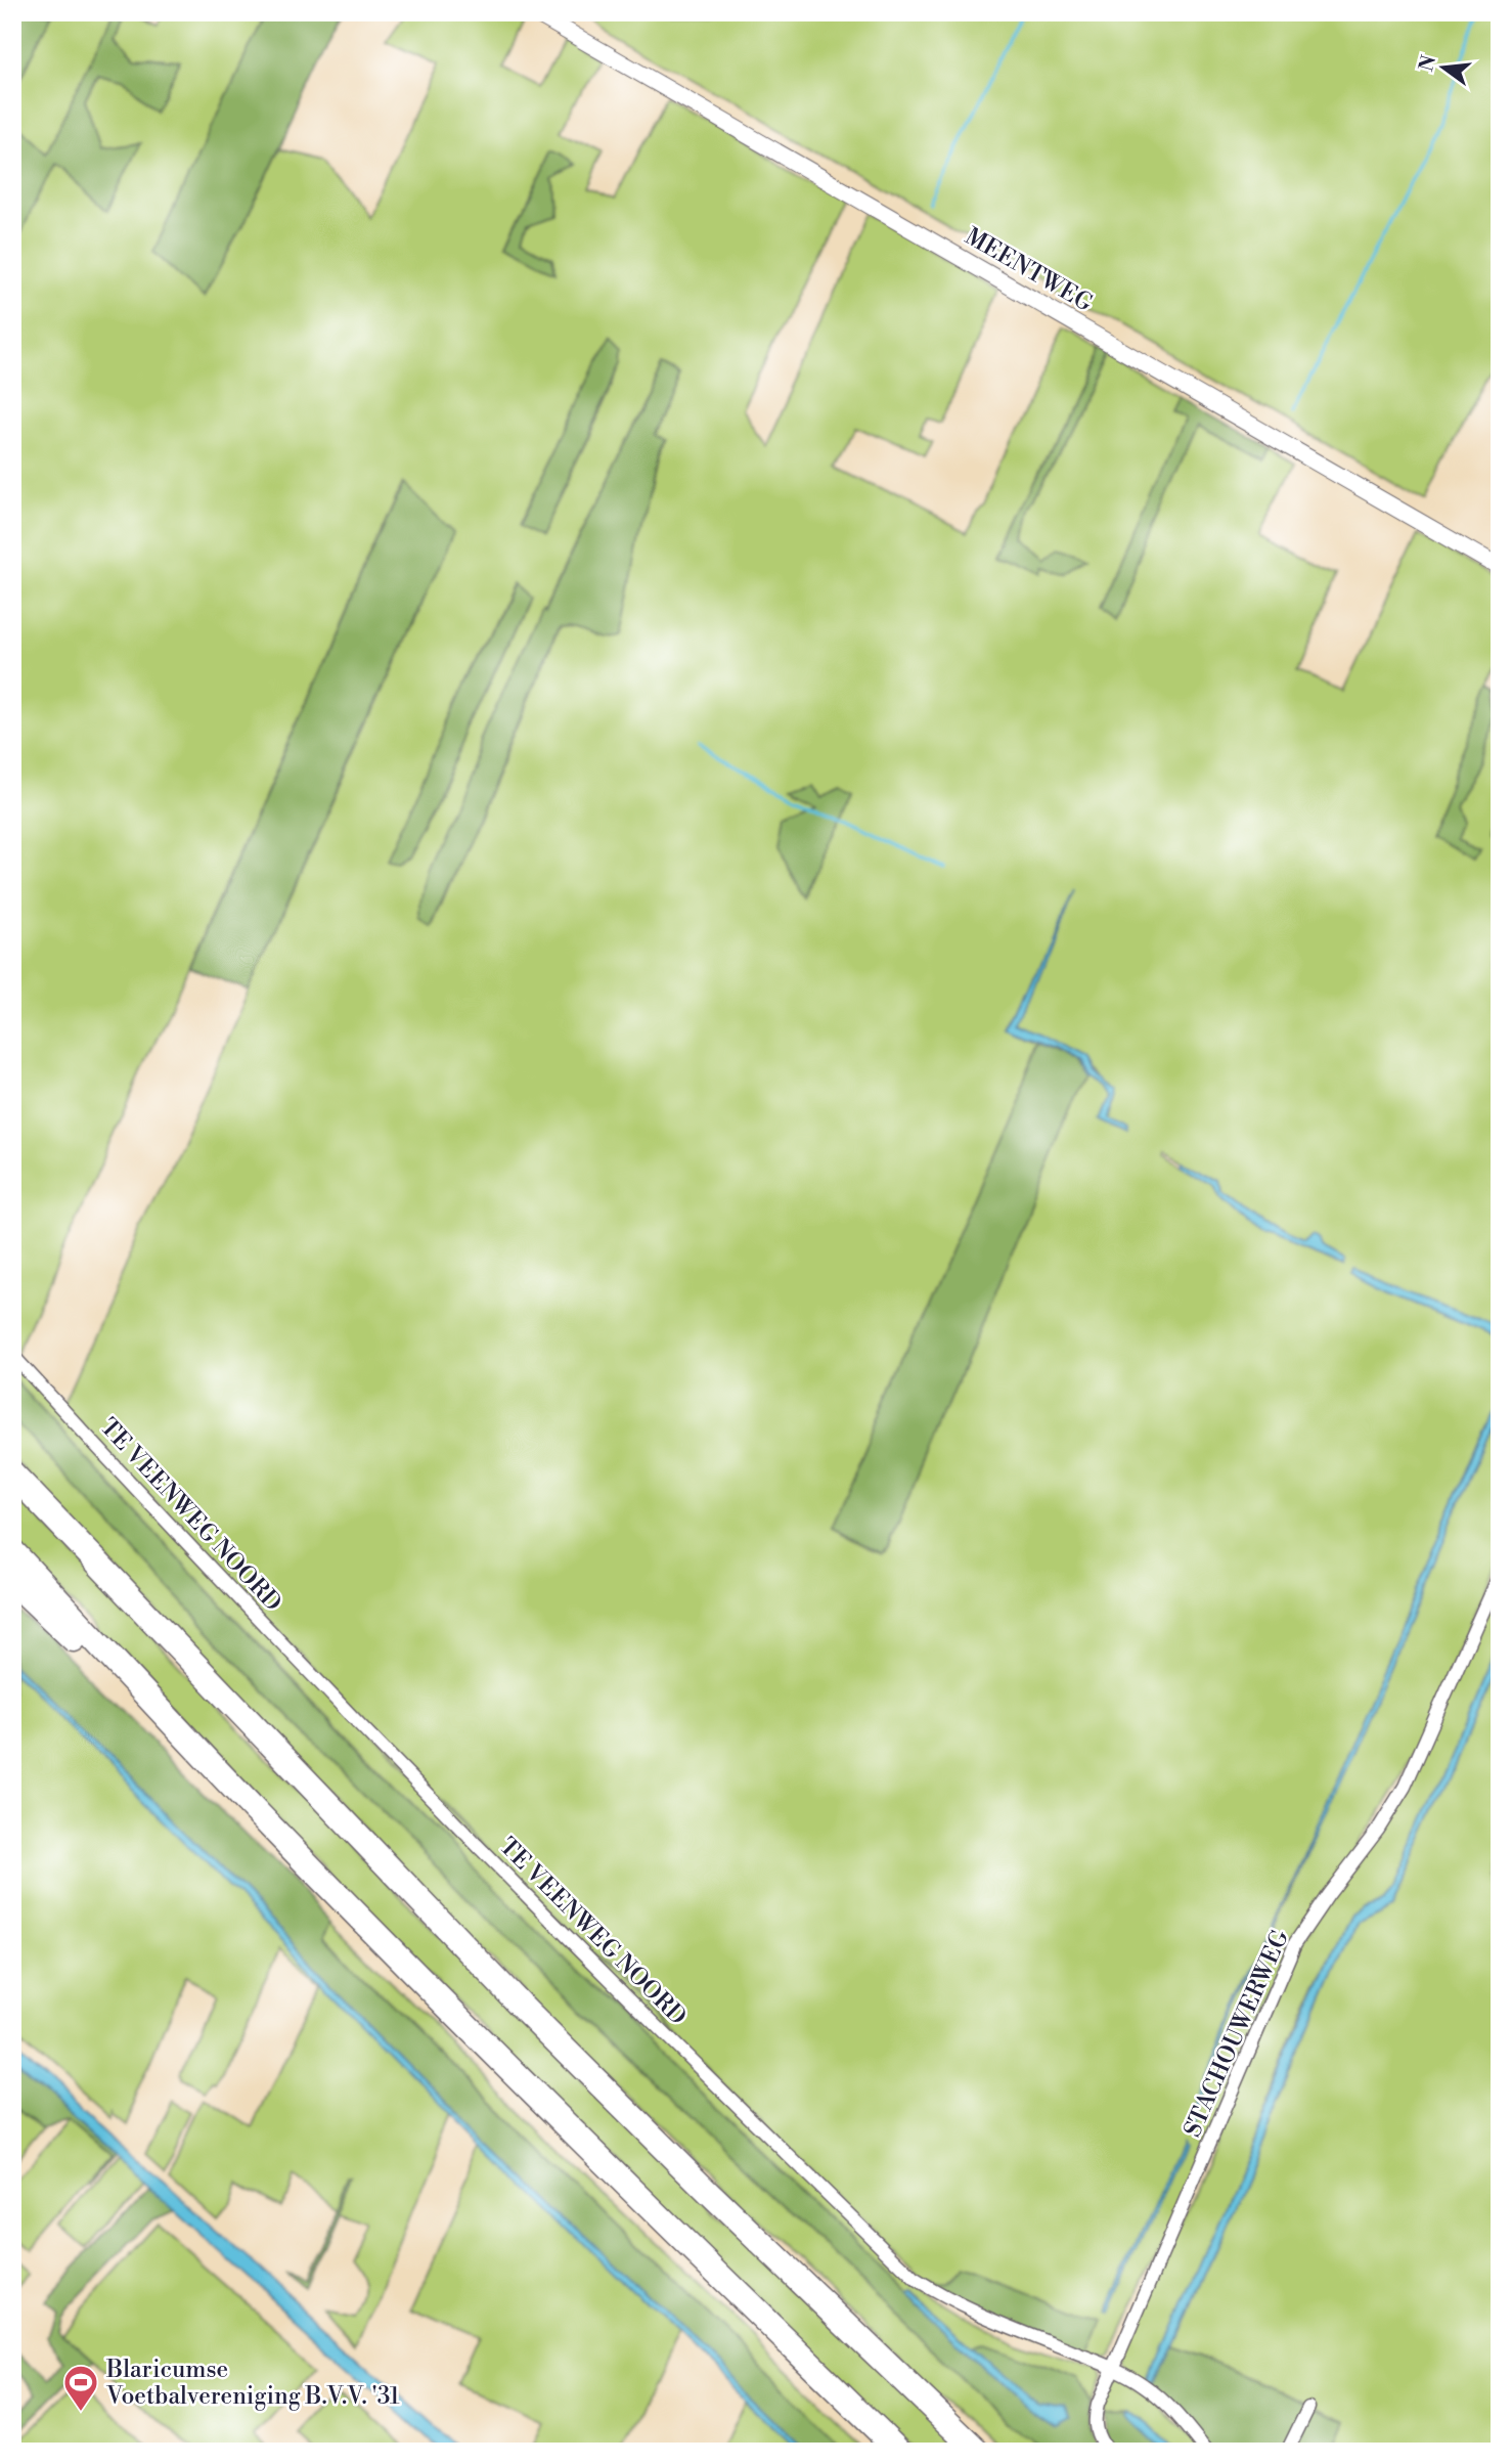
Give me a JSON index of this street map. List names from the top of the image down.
{
  "streets": {
    "street": ["MEENTWEG", "TE VEENWEG NOORD", "STACHOUWERWEG"]
  },
  "crossings": [
    ["TE VEENWEG NOORD", "STACHOUWERWEG"]
  ],
  "places": {
    "sports": ["Blaricumse Voetbalvereniging B.V.V. '31"]
  },
  "north": "left"
}
